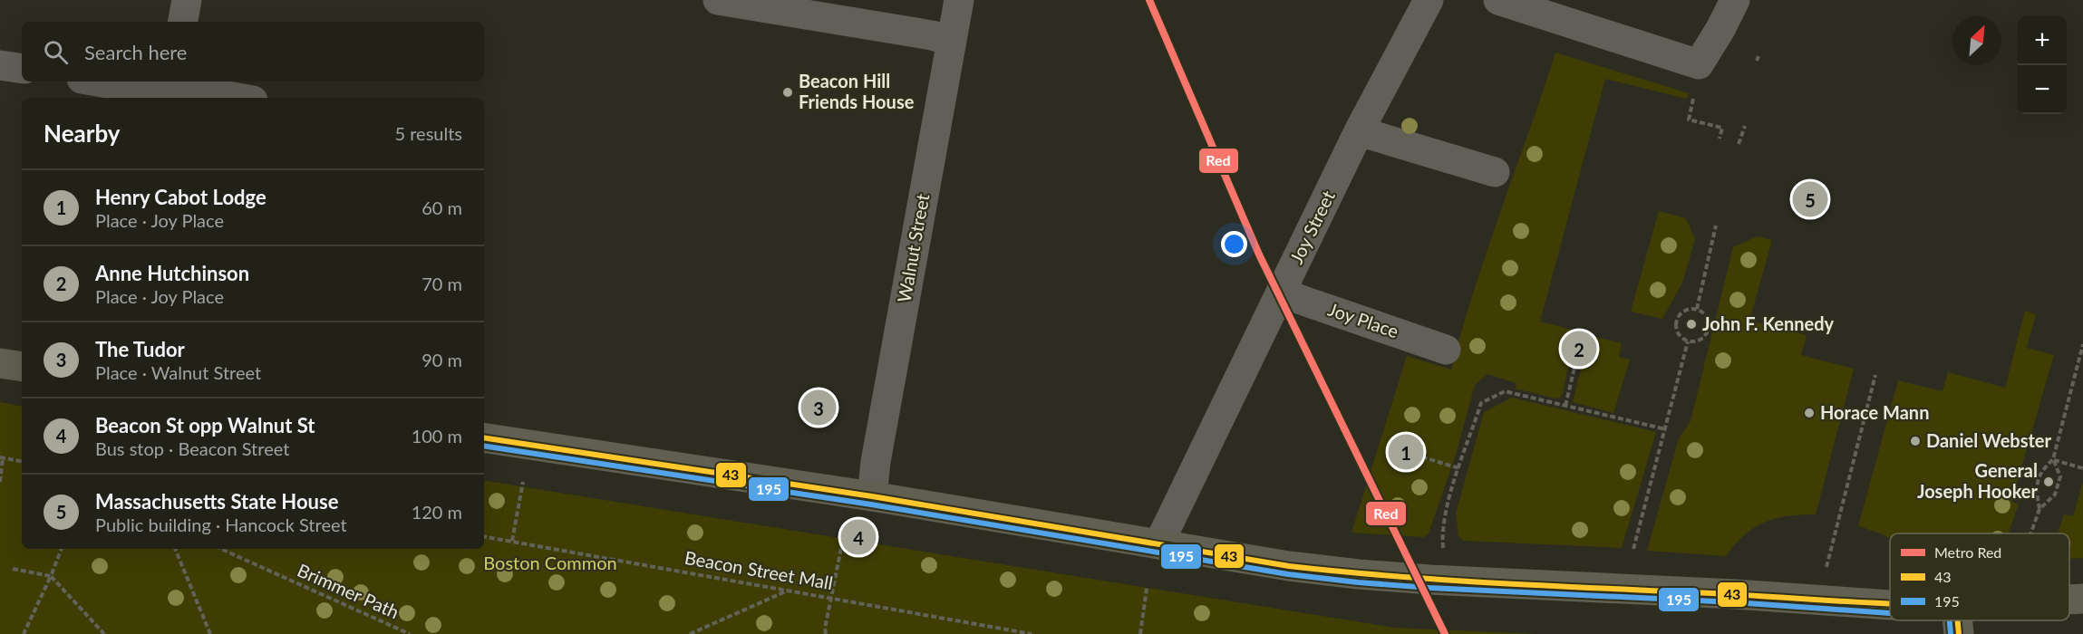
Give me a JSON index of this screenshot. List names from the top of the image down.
{
  "streets": {
    "street": ["Joy Street", "Walnut Street", "Joy Place"],
    "path": ["Beacon Street Mall", "Brimmer Path"]
  },
  "crossings": [
    ["Joy Street", "Joy Place"]
  ],
  "parks": ["Boston Common"],
  "places": [
    "Beacon Hill Friends House",
    "John F. Kennedy",
    "Horace Mann",
    "Daniel Webster",
    "General Joseph Hooker"
  ],
  "lines": ["metro line Red", "transit line 43", "transit line 195"],
  "legend": ["Metro Red", "43", "195"],
  "north": "top right",
  "page": {
    "map_buttons": ["+", "−"],
    "search": "Search here",
    "heading": ["Nearby", "5 results"],
    "list": [
      {
        "mark": "1",
        "name": "Henry Cabot Lodge",
        "note": "Place · Joy Place",
        "value": "60 m"
      },
      {
        "mark": "2",
        "name": "Anne Hutchinson",
        "note": "Place · Joy Place",
        "value": "70 m"
      },
      {
        "mark": "3",
        "name": "The Tudor",
        "note": "Place · Walnut Street",
        "value": "90 m"
      },
      {
        "mark": "4",
        "name": "Beacon St opp Walnut St",
        "note": "Bus stop · Beacon Street",
        "value": "100 m"
      },
      {
        "mark": "5",
        "name": "Massachusetts State House",
        "note": "Public building · Hancock Street",
        "value": "120 m"
      }
    ],
    "pins": [
      "5",
      "2",
      "3",
      "1",
      "4"
    ]
  }
}
